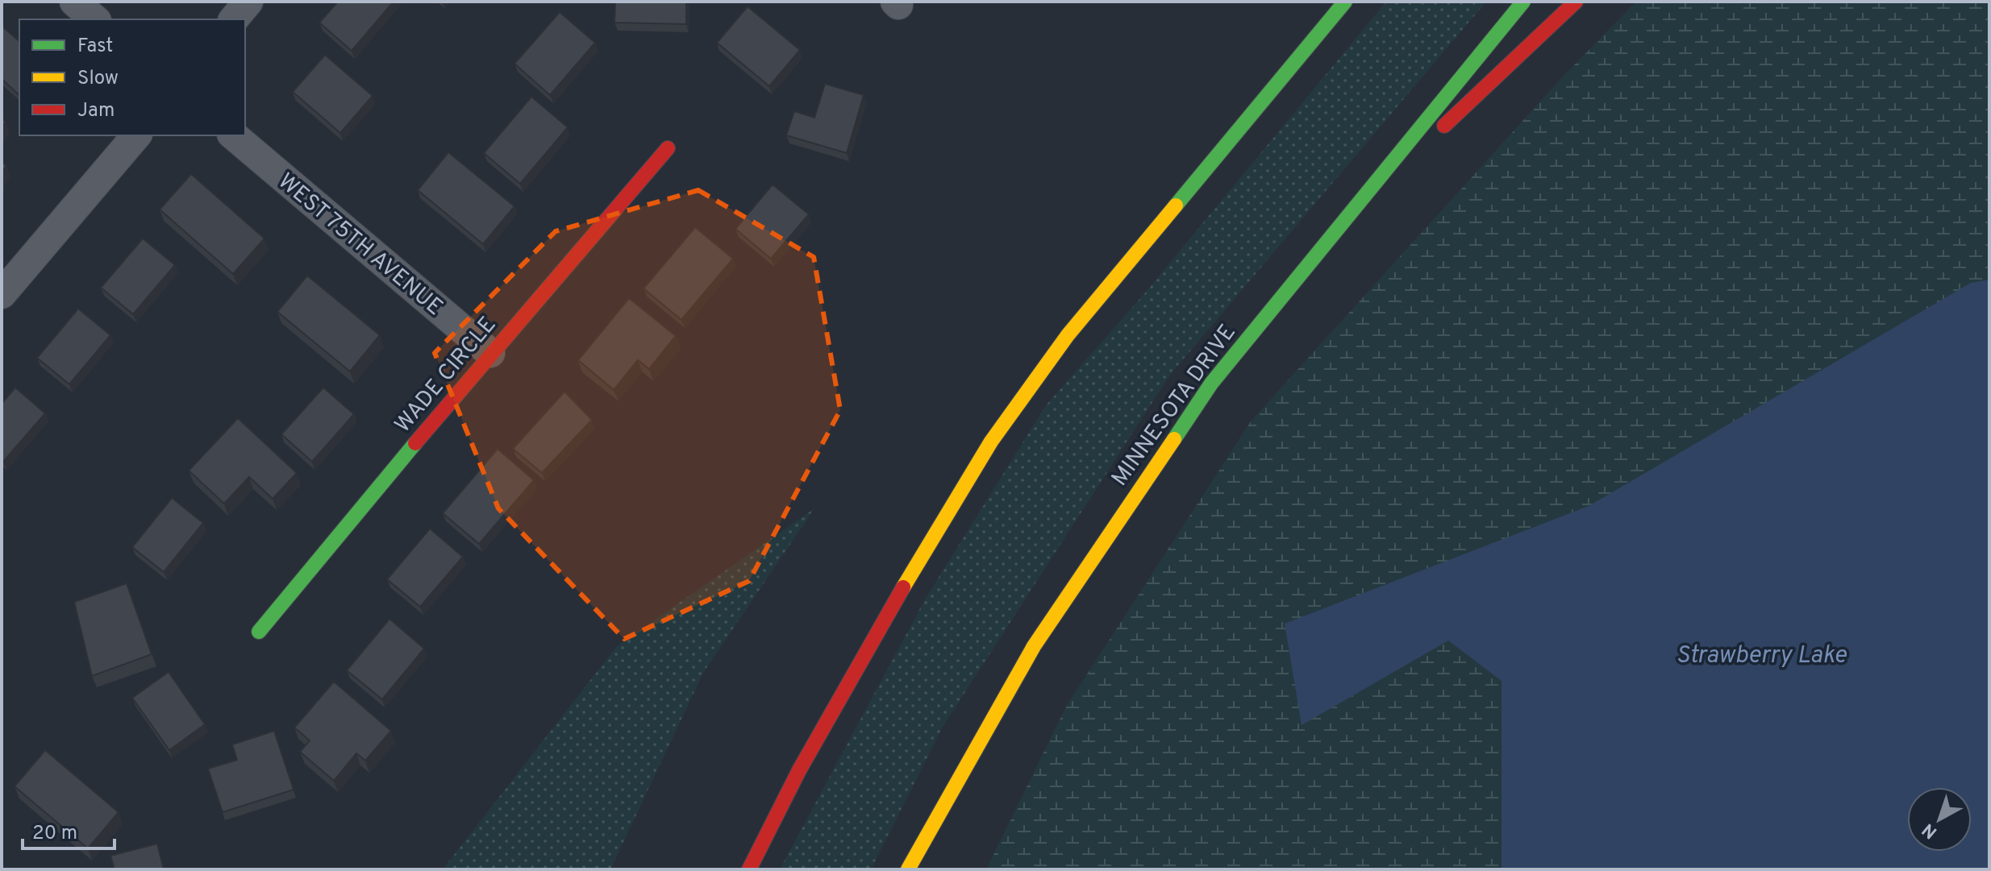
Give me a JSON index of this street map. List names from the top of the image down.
{
  "streets": {
    "main road": ["WADE CIRCLE", "MINNESOTA DRIVE"],
    "street": ["WEST 75TH AVENUE"]
  },
  "crossings": [
    ["WEST 75TH AVENUE", "WADE CIRCLE"]
  ],
  "water": ["Strawberry Lake"],
  "legend": ["Fast", "Slow", "Jam"],
  "scale_bar": "20 m",
  "north": "bottom left"
}
